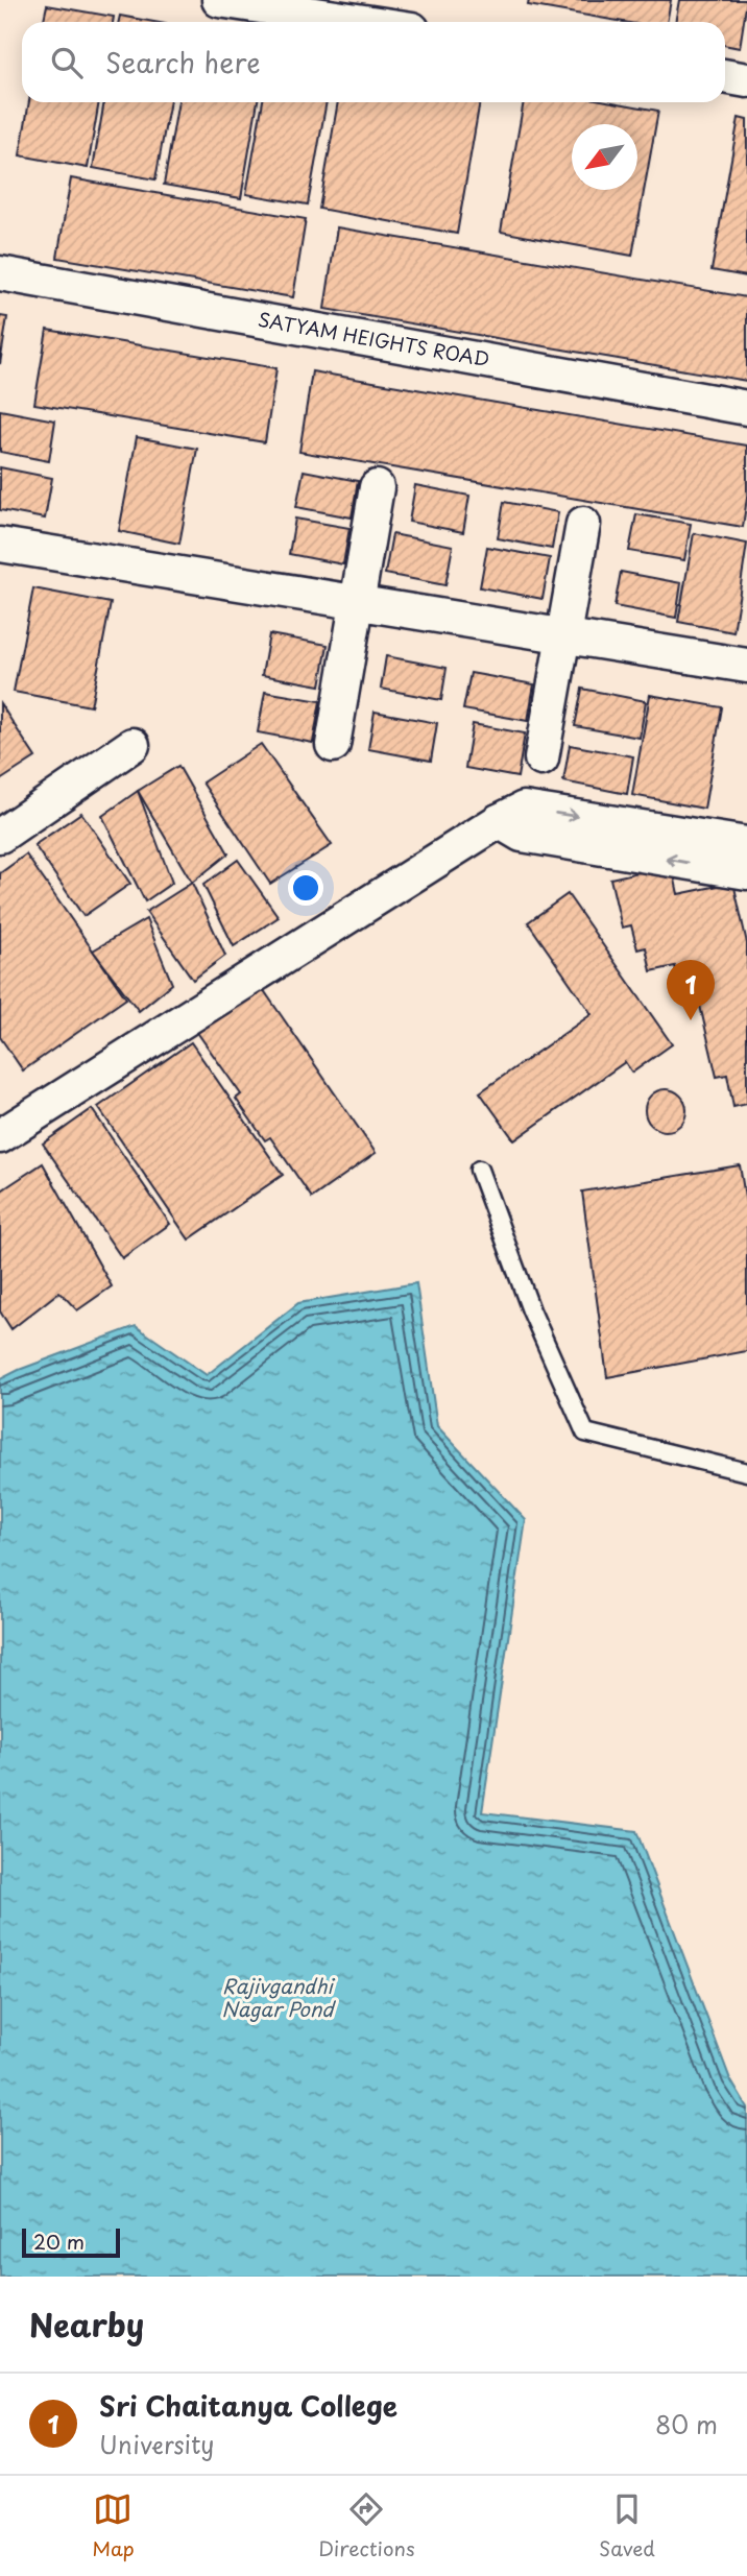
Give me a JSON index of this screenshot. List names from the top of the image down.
{
  "streets": {
    "street": ["SATYAM HEIGHTS ROAD"]
  },
  "water": ["Rajivgandhi Nagar Pond"],
  "scale_bar": "20 m",
  "north": "bottom left",
  "page": {
    "search": "Search here",
    "pins": "1",
    "scale": "20 m",
    "heading": "Nearby",
    "list": [
      {
        "mark": "1",
        "name": "Sri Chaitanya College",
        "note": "University",
        "value": "80 m"
      }
    ],
    "nav": ["Map", "Directions", "Saved"]
  }
}
